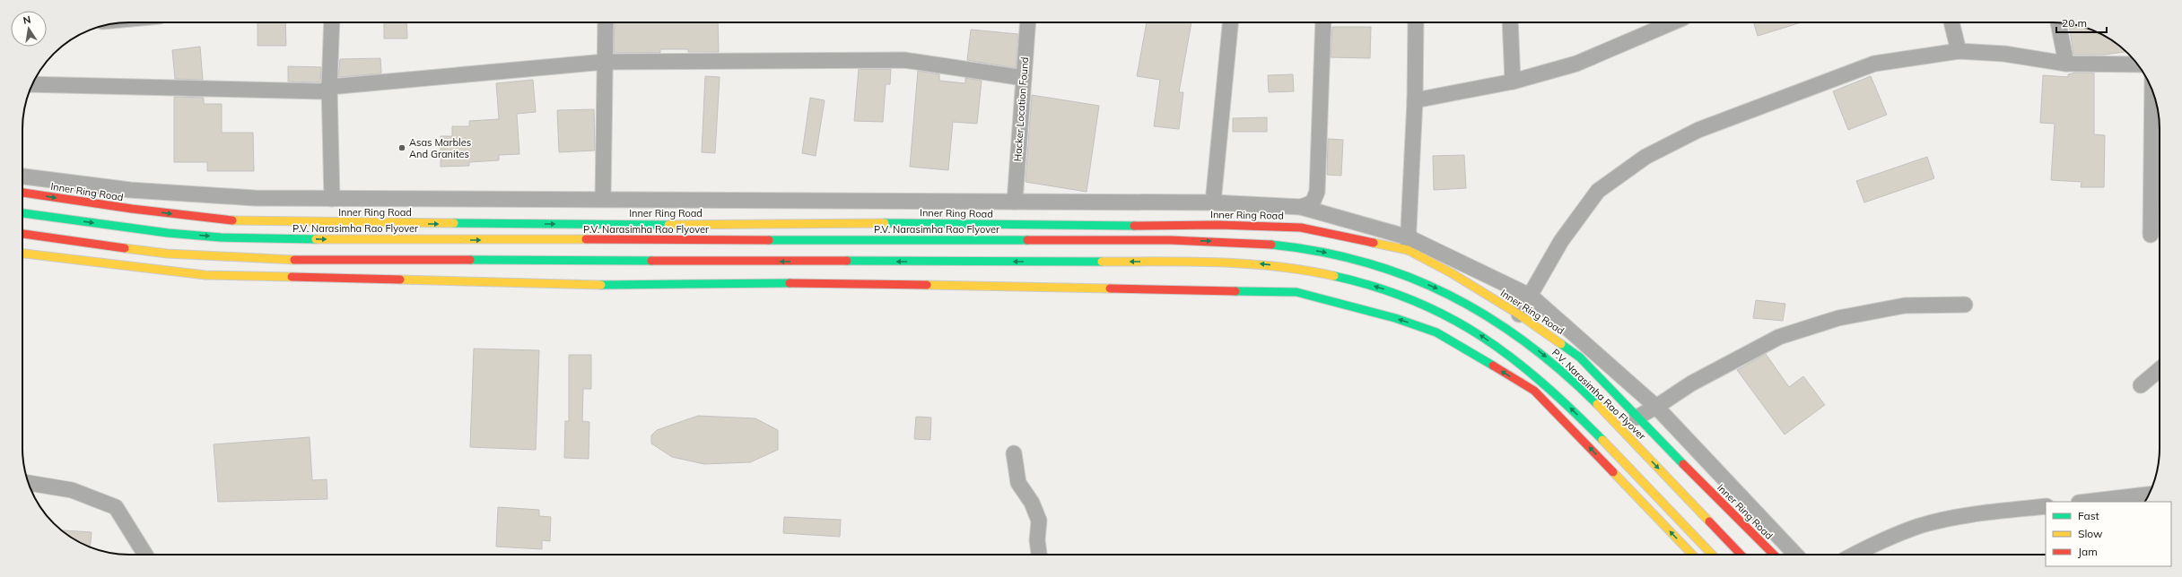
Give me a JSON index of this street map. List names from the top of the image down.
{
  "streets": {
    "main road": ["Inner Ring Road", "P.V. Narasimha Rao Flyover"],
    "street": ["Hacker Location Found"]
  },
  "places": ["Asas Marbles And Granites"],
  "legend": ["Fast", "Slow", "Jam"],
  "scale_bar": "20 m",
  "north": "top"
}
